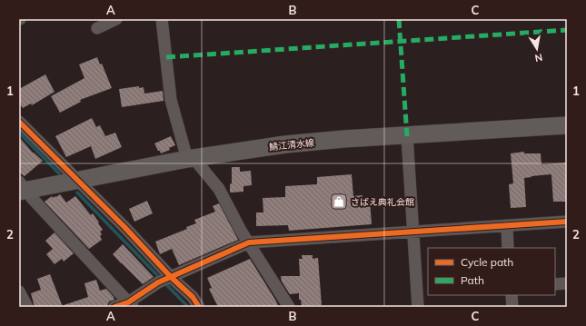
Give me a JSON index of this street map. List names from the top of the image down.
{
  "streets": {
    "main road": ["鯖江清水線"]
  },
  "places": {
    "shop": ["さばえ典礼会館"]
  },
  "legend": ["Cycle path", "Path"],
  "north": "bottom",
  "grid": {
    "columns": ["A", "B", "C"],
    "rows": ["1", "2"]
  }
}
